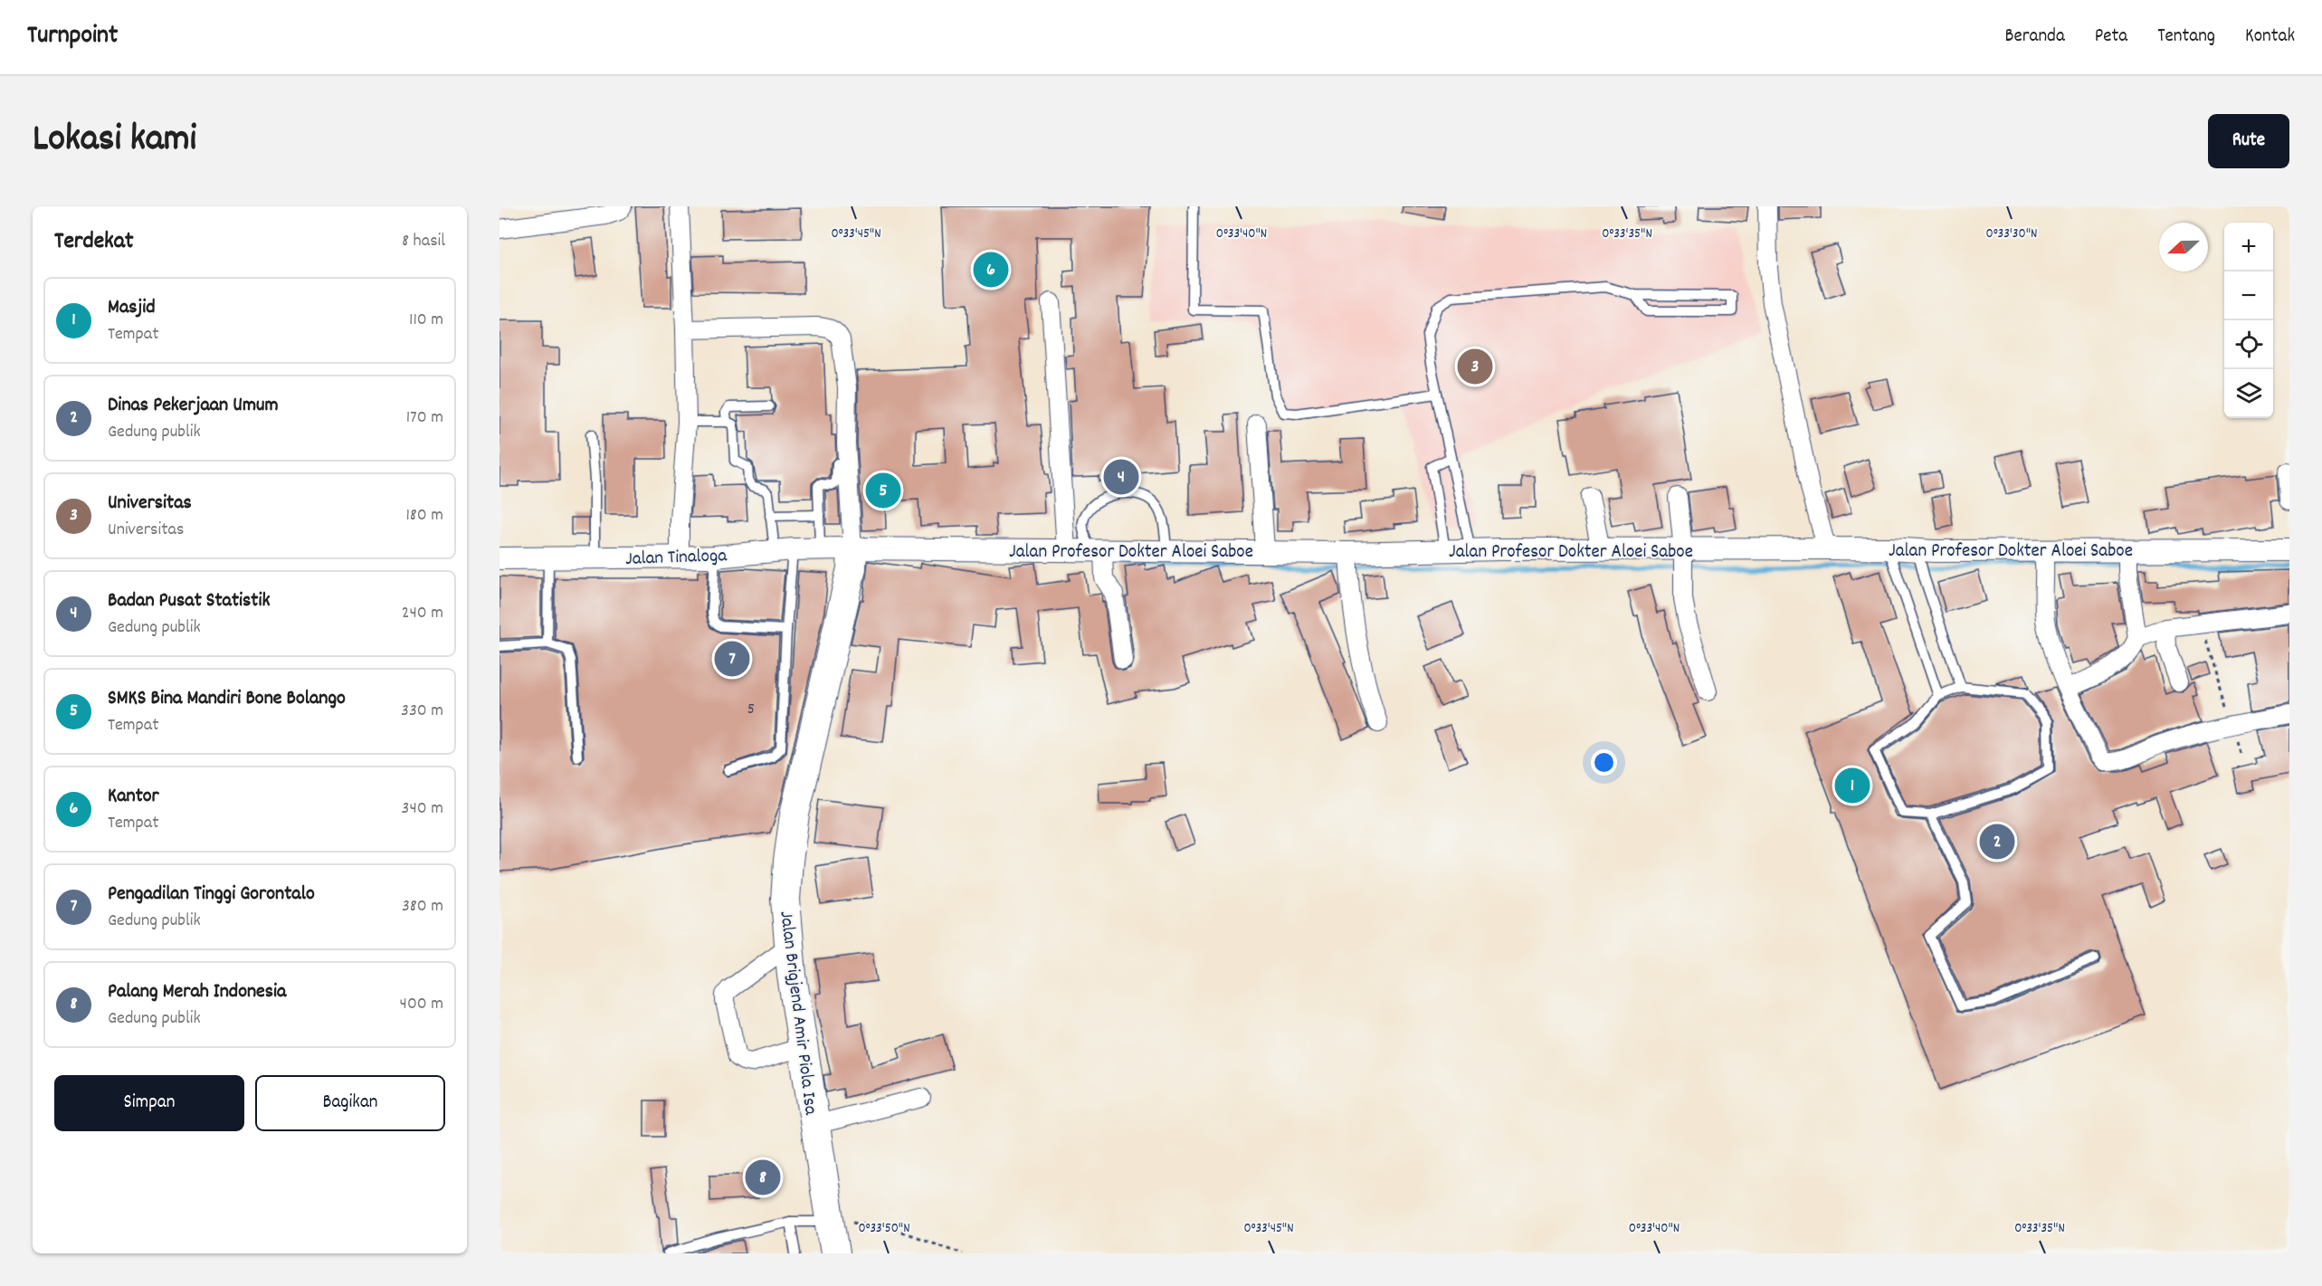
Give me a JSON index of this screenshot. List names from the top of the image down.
{
  "streets": {
    "main road": ["Jalan Brigjend Amir Piola Isa"],
    "street": ["Jalan Profesor Dokter Aloei Saboe", "Jalan Tinaloga"]
  },
  "crossings": [
    ["Jalan Profesor Dokter Aloei Saboe", "Jalan Tinaloga"],
    ["Jalan Profesor Dokter Aloei Saboe", "Jalan Brigjend Amir Piola Isa"],
    ["Jalan Tinaloga", "Jalan Brigjend Amir Piola Isa"]
  ],
  "house_numbers": ["5"],
  "north": "left",
  "page": {
    "header": "Turnpoint",
    "nav": [
      "Beranda",
      "Peta",
      "Tentang",
      "Kontak"
    ],
    "title": "Lokasi kami",
    "buttons": [
      "Rute",
      ["Simpan", "Bagikan"]
    ],
    "heading": ["Terdekat", "8 hasil"],
    "map_buttons": ["+", "−"],
    "pins": [
      "6",
      "3",
      "4",
      "5",
      "7",
      "1",
      "2",
      "8"
    ],
    "list": [
      {
        "mark": "1",
        "name": "Masjid",
        "note": "Tempat",
        "value": "110 m"
      },
      {
        "mark": "2",
        "name": "Dinas Pekerjaan Umum",
        "note": "Gedung publik",
        "value": "170 m"
      },
      {
        "mark": "3",
        "name": "Universitas",
        "note": "Universitas",
        "value": "180 m"
      },
      {
        "mark": "4",
        "name": "Badan Pusat Statistik",
        "note": "Gedung publik",
        "value": "240 m"
      },
      {
        "mark": "5",
        "name": "SMKS Bina Mandiri Bone Bolango",
        "note": "Tempat",
        "value": "330 m"
      },
      {
        "mark": "6",
        "name": "Kantor",
        "note": "Tempat",
        "value": "340 m"
      },
      {
        "mark": "7",
        "name": "Pengadilan Tinggi Gorontalo",
        "note": "Gedung publik",
        "value": "380 m"
      },
      {
        "mark": "8",
        "name": "Palang Merah Indonesia",
        "note": "Gedung publik",
        "value": "400 m"
      }
    ]
  },
  "coordinates": [
    "0°33'45\"N",
    "0°33'40\"N",
    "0°33'35\"N",
    "0°33'30\"N",
    "0°33'50\"N"
  ]
}
